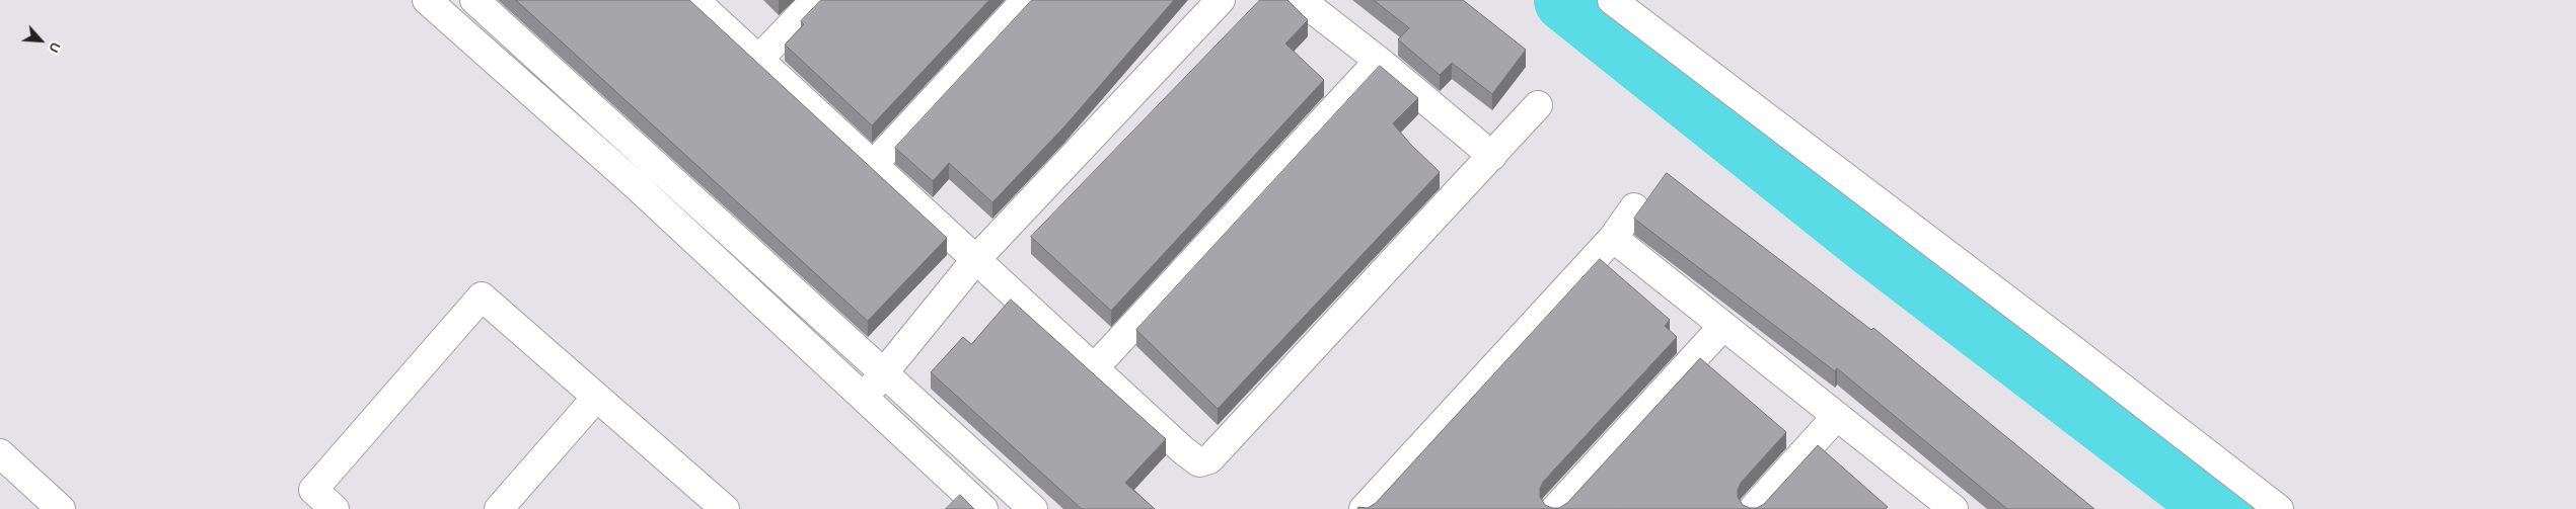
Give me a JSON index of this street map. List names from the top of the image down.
{
  "north": "bottom right"
}
